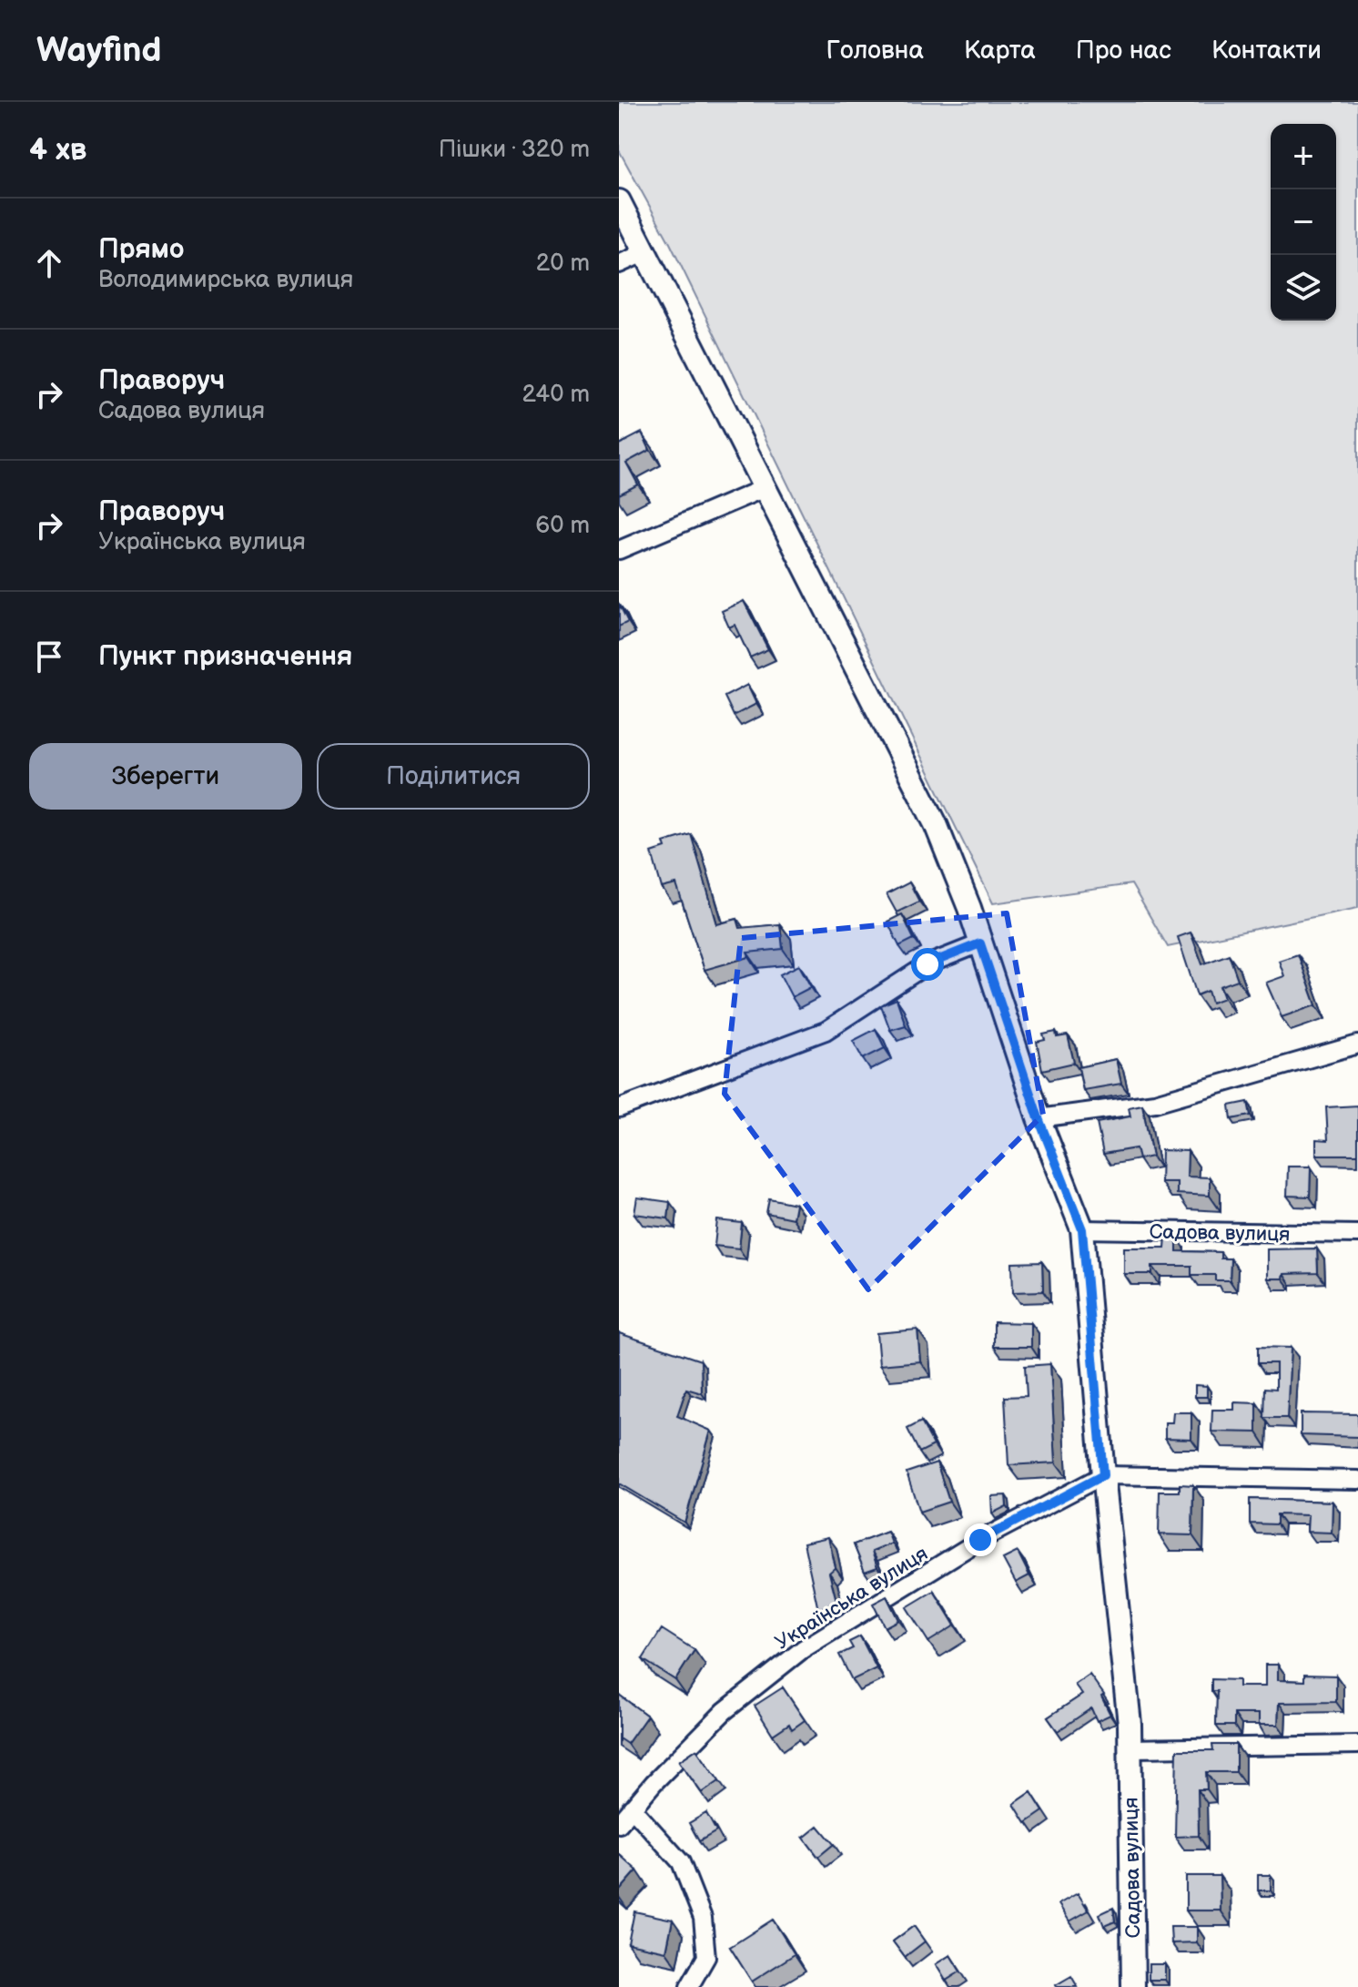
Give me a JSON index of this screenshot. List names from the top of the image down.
{
  "streets": {
    "street": ["Садова вулиця", "Українська вулиця"]
  },
  "crossings": [
    ["Садова вулиця", "Українська вулиця"]
  ],
  "page": {
    "header": "Wayfind",
    "nav": [
      "Головна",
      "Карта",
      "Про нас",
      "Контакти"
    ],
    "heading": ["4 хв", "Пішки · 320 m"],
    "map_buttons": ["+", "−"],
    "list": [
      ["Прямо", "Володимирська вулиця", "20 m"],
      ["Праворуч", "Садова вулиця", "240 m"],
      ["Праворуч", "Українська вулиця", "60 m"],
      "Пункт призначення"
    ],
    "buttons": ["Зберегти", "Поділитися"]
  }
}
